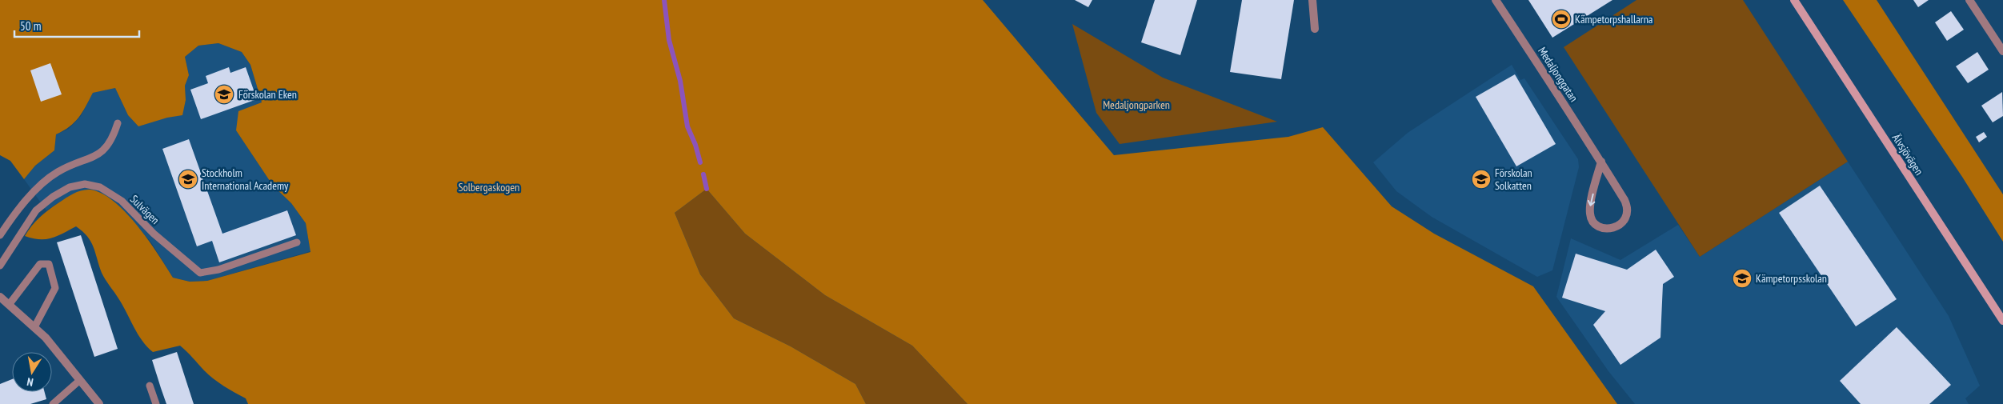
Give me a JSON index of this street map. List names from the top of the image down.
{
  "streets": {
    "main road": ["Älvsjövägen"],
    "street": ["Medaljonggatan"],
    "lane": ["Sulvägen"]
  },
  "parks": ["Medaljongparken", "Solbergaskogen"],
  "places": {
    "sports": ["Kämpetorpshallarna"],
    "school or university": [
      "Förskolan Eken",
      "Stockholm International Academy",
      "Förskolan Solkatten",
      "Kämpetorpsskolan"
    ]
  },
  "scale_bar": "50 m",
  "north": "bottom"
}
